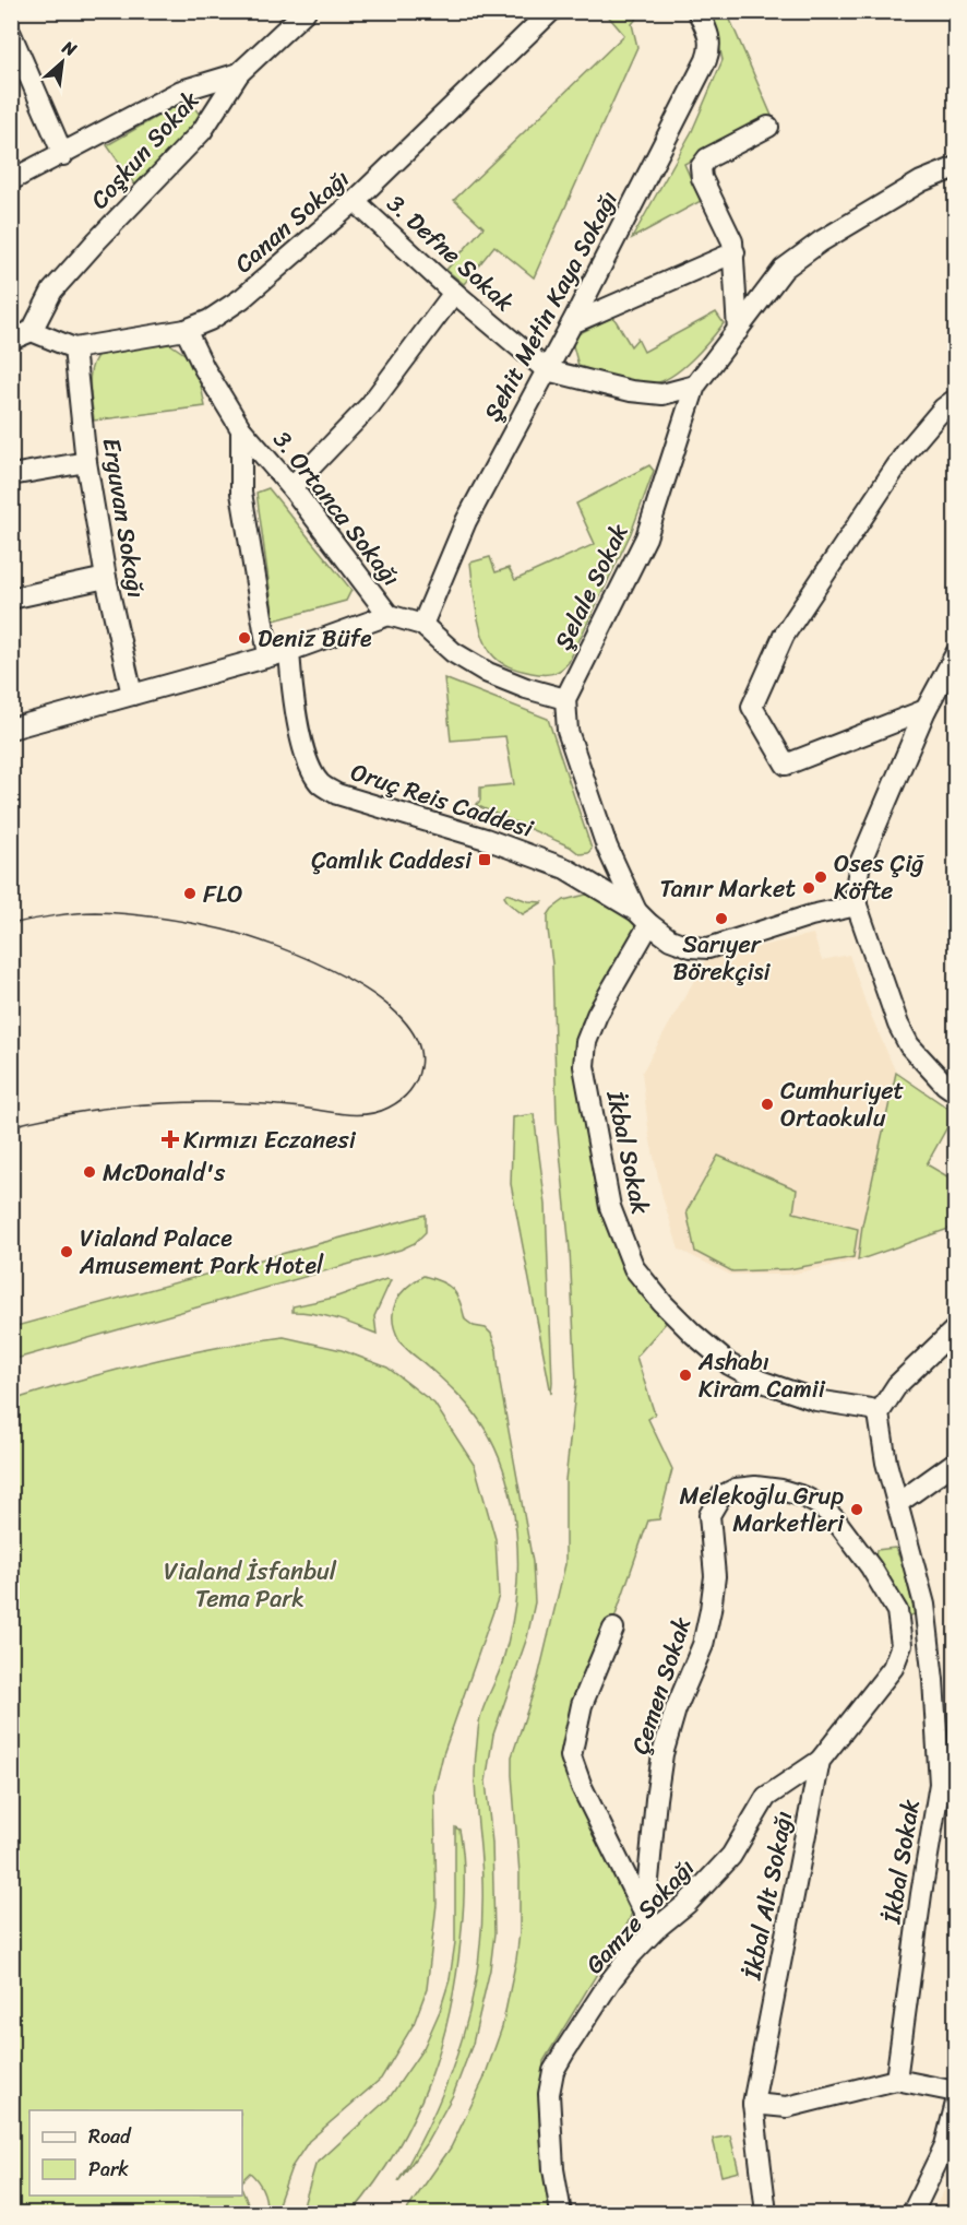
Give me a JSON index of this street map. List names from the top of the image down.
{
  "streets": {
    "street": [
      "Coşkun Sokak",
      "Canan Sokağı",
      "3. Defne Sokak",
      "Şehit Metin Kaya Sokağı",
      "3. Ortanca Sokağı",
      "Erguvan Sokağı",
      "Şelale Sokak",
      "Oruç Reis Caddesi",
      "İkbal Sokak",
      "Çemen Sokak",
      "İkbal Alt Sokağı",
      "Gamze Sokağı"
    ]
  },
  "crossings": [
    ["Canan Sokağı", "3. Defne Sokak"],
    ["Canan Sokağı", "3. Ortanca Sokağı"],
    ["Canan Sokağı", "Erguvan Sokağı"],
    ["3. Defne Sokak", "Şehit Metin Kaya Sokağı"],
    ["3. Defne Sokak", "Şelale Sokak"],
    ["Şehit Metin Kaya Sokağı", "3. Ortanca Sokağı"],
    ["3. Ortanca Sokağı", "Şelale Sokak"],
    ["Oruç Reis Caddesi", "İkbal Sokak"],
    ["Çemen Sokak", "İkbal Alt Sokağı"],
    ["Çemen Sokak", "Gamze Sokağı"],
    ["İkbal Alt Sokağı", "Gamze Sokağı"]
  ],
  "parks": ["Vialand İsfanbul Tema Park"],
  "places": {
    "other": [
      "Deniz Büfe",
      "Oses Çiğ Köfte",
      "Tanır Market",
      "FLO",
      "Sarıyer Börekçisi",
      "Cumhuriyet Ortaokulu",
      "McDonald's",
      "Vialand Palace Amusement Park Hotel",
      "Ashabı Kiram Camii",
      "Melekoğlu Grup Marketleri"
    ],
    "transit": ["Çamlık Caddesi"],
    "health": ["Kırmızı Eczanesi"]
  },
  "legend": ["Road", "Park"],
  "north": "top right"
}
